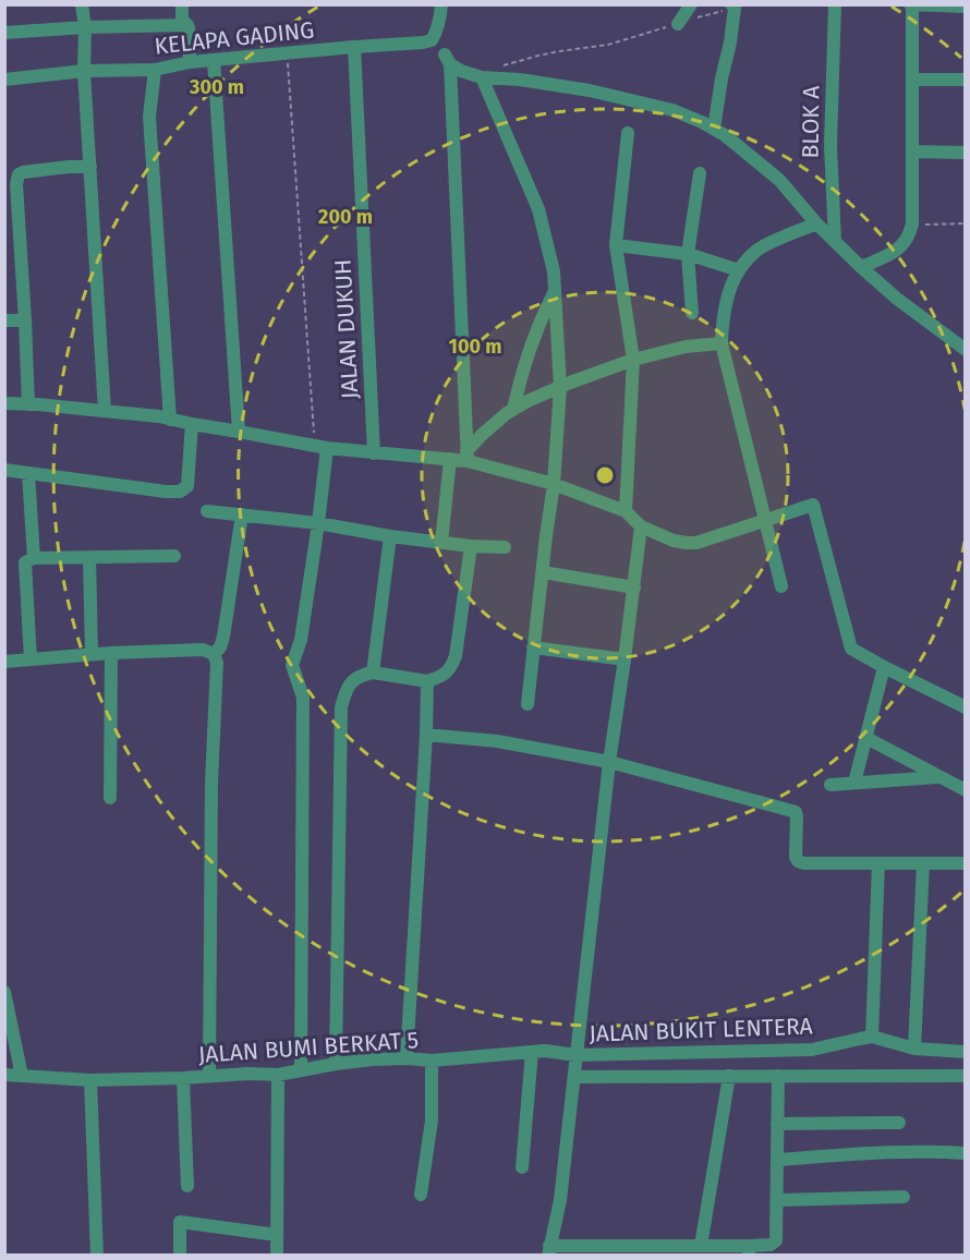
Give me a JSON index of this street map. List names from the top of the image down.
{
  "streets": {
    "street": [
      "KELAPA GADING",
      "BLOK A",
      "JALAN DUKUH",
      "JALAN BUKIT LENTERA",
      "JALAN BUMI BERKAT 5"
    ]
  },
  "crossings": [
    ["KELAPA GADING", "JALAN DUKUH"],
    ["JALAN BUKIT LENTERA", "JALAN BUMI BERKAT 5"]
  ],
  "rings": ["300 m", "200 m", "100 m"]
}
